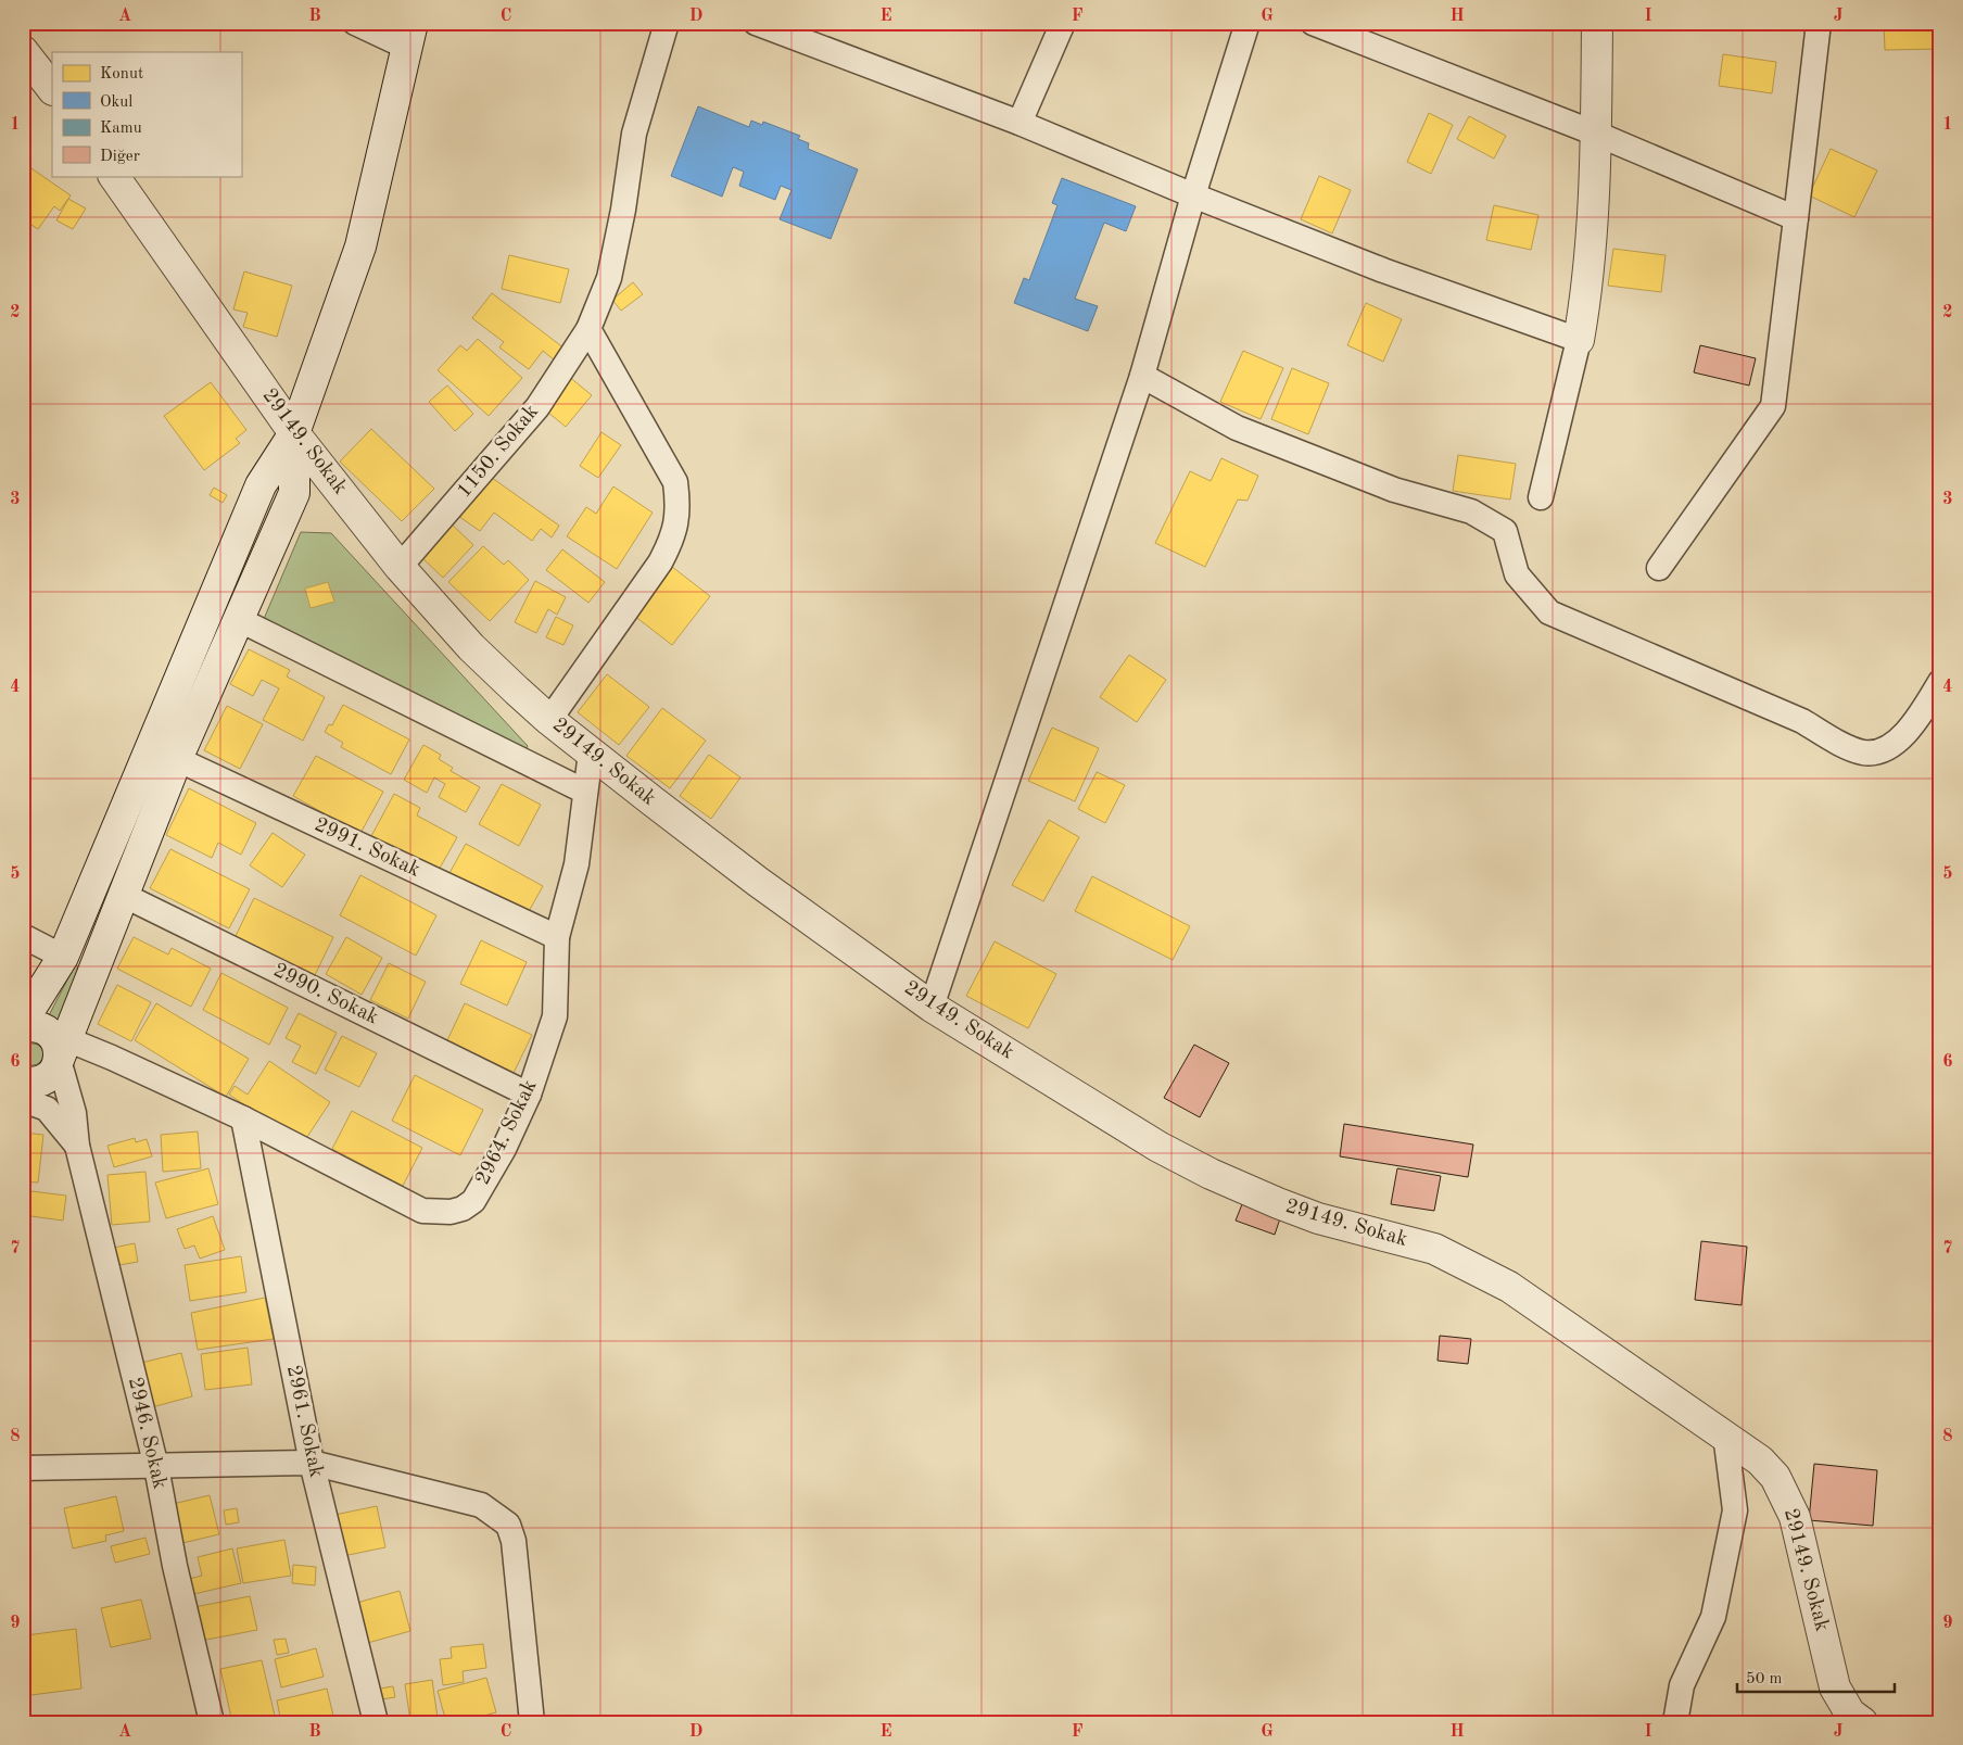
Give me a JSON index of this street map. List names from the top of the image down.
{
  "streets": {
    "street": [
      "29149. Sokak",
      "1150. Sokak",
      "2991. Sokak",
      "2990. Sokak",
      "2964. Sokak",
      "2961. Sokak",
      "2946. Sokak"
    ]
  },
  "crossings": [
    ["29149. Sokak", "1150. Sokak"],
    ["29149. Sokak", "2964. Sokak"],
    ["2991. Sokak", "2964. Sokak"],
    ["2990. Sokak", "2964. Sokak"],
    ["2964. Sokak", "2961. Sokak"],
    ["2964. Sokak", "2946. Sokak"]
  ],
  "legend": [
    "Konut",
    "Okul",
    "Kamu",
    "Diğer"
  ],
  "scale_bar": "50 m",
  "grid": {
    "columns": [
      "A",
      "B",
      "C",
      "D",
      "E",
      "F",
      "G",
      "H",
      "I",
      "J"
    ],
    "rows": [
      "1",
      "2",
      "3",
      "4",
      "5",
      "6",
      "7",
      "8",
      "9"
    ]
  }
}
